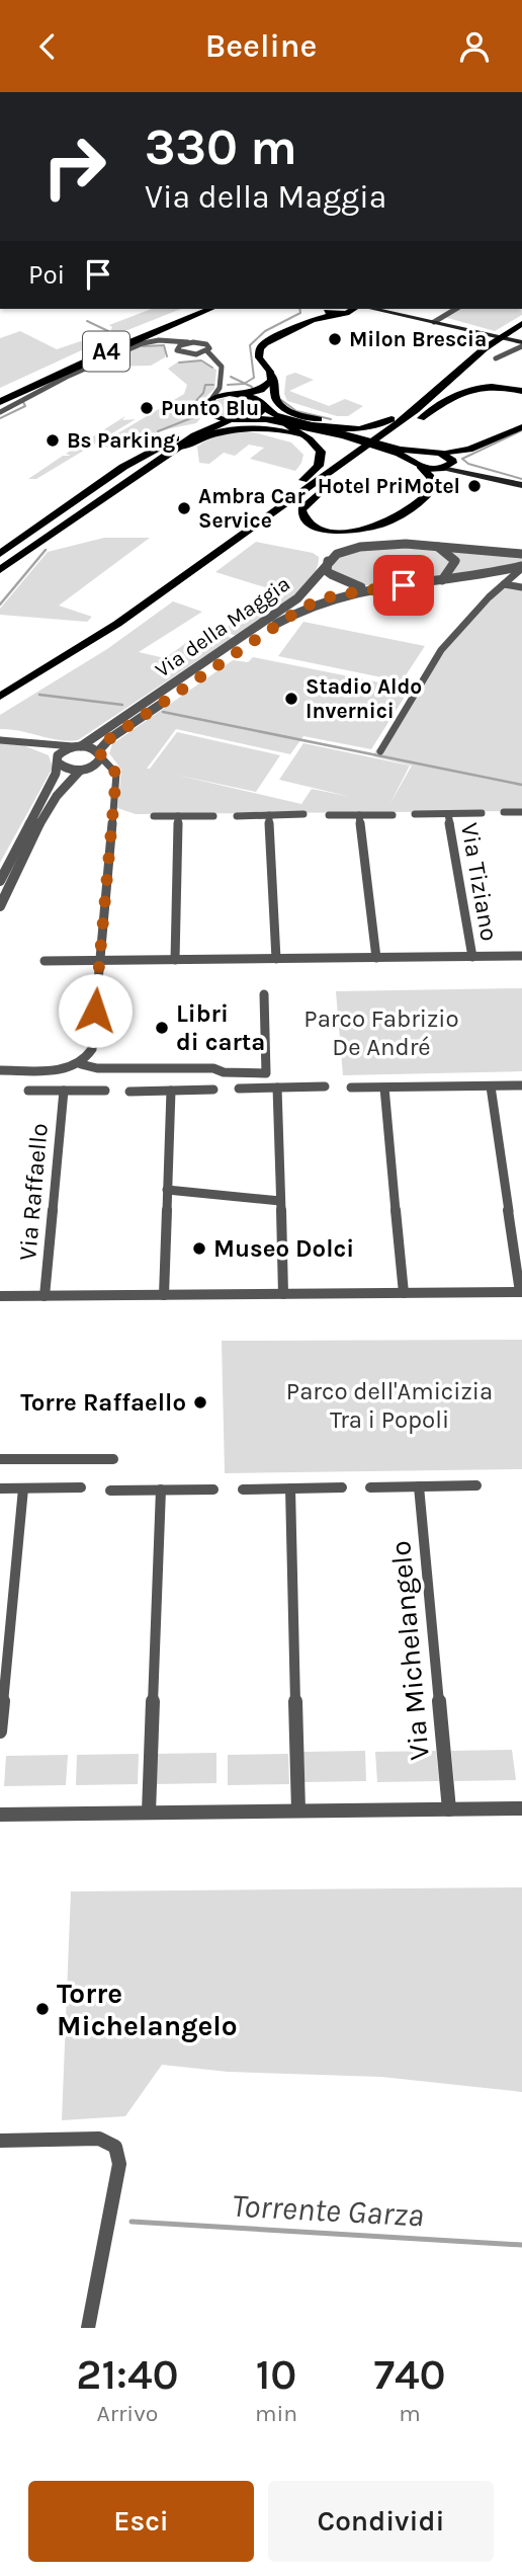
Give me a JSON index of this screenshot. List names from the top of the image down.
{
  "streets": {
    "highway": ["A4"],
    "street": [
      "Via della Maggia",
      "Via Tiziano",
      "Via Raffaello",
      "Via Michelangelo"
    ]
  },
  "water": ["Torrente Garza"],
  "parks": ["Parco Fabrizio De André", "Parco dell'Amicizia Tra i Popoli"],
  "places": [
    "Milon Brescia",
    "Punto Blu",
    "Bs Parking",
    "Hotel PriMotel",
    "Ambra Car Service",
    "Stadio Aldo Invernici",
    "Libri di carta",
    "Museo Dolci",
    "Torre Raffaello",
    "Torre Michelangelo"
  ],
  "page": {
    "header": "Beeline",
    "turn": ["330 m", "Via della Maggia"],
    "then": "Poi",
    "eta": [
      "21:40",
      "Arrivo",
      "10",
      "min",
      "740",
      "m"
    ],
    "buttons": ["Esci", "Condividi"]
  }
}
